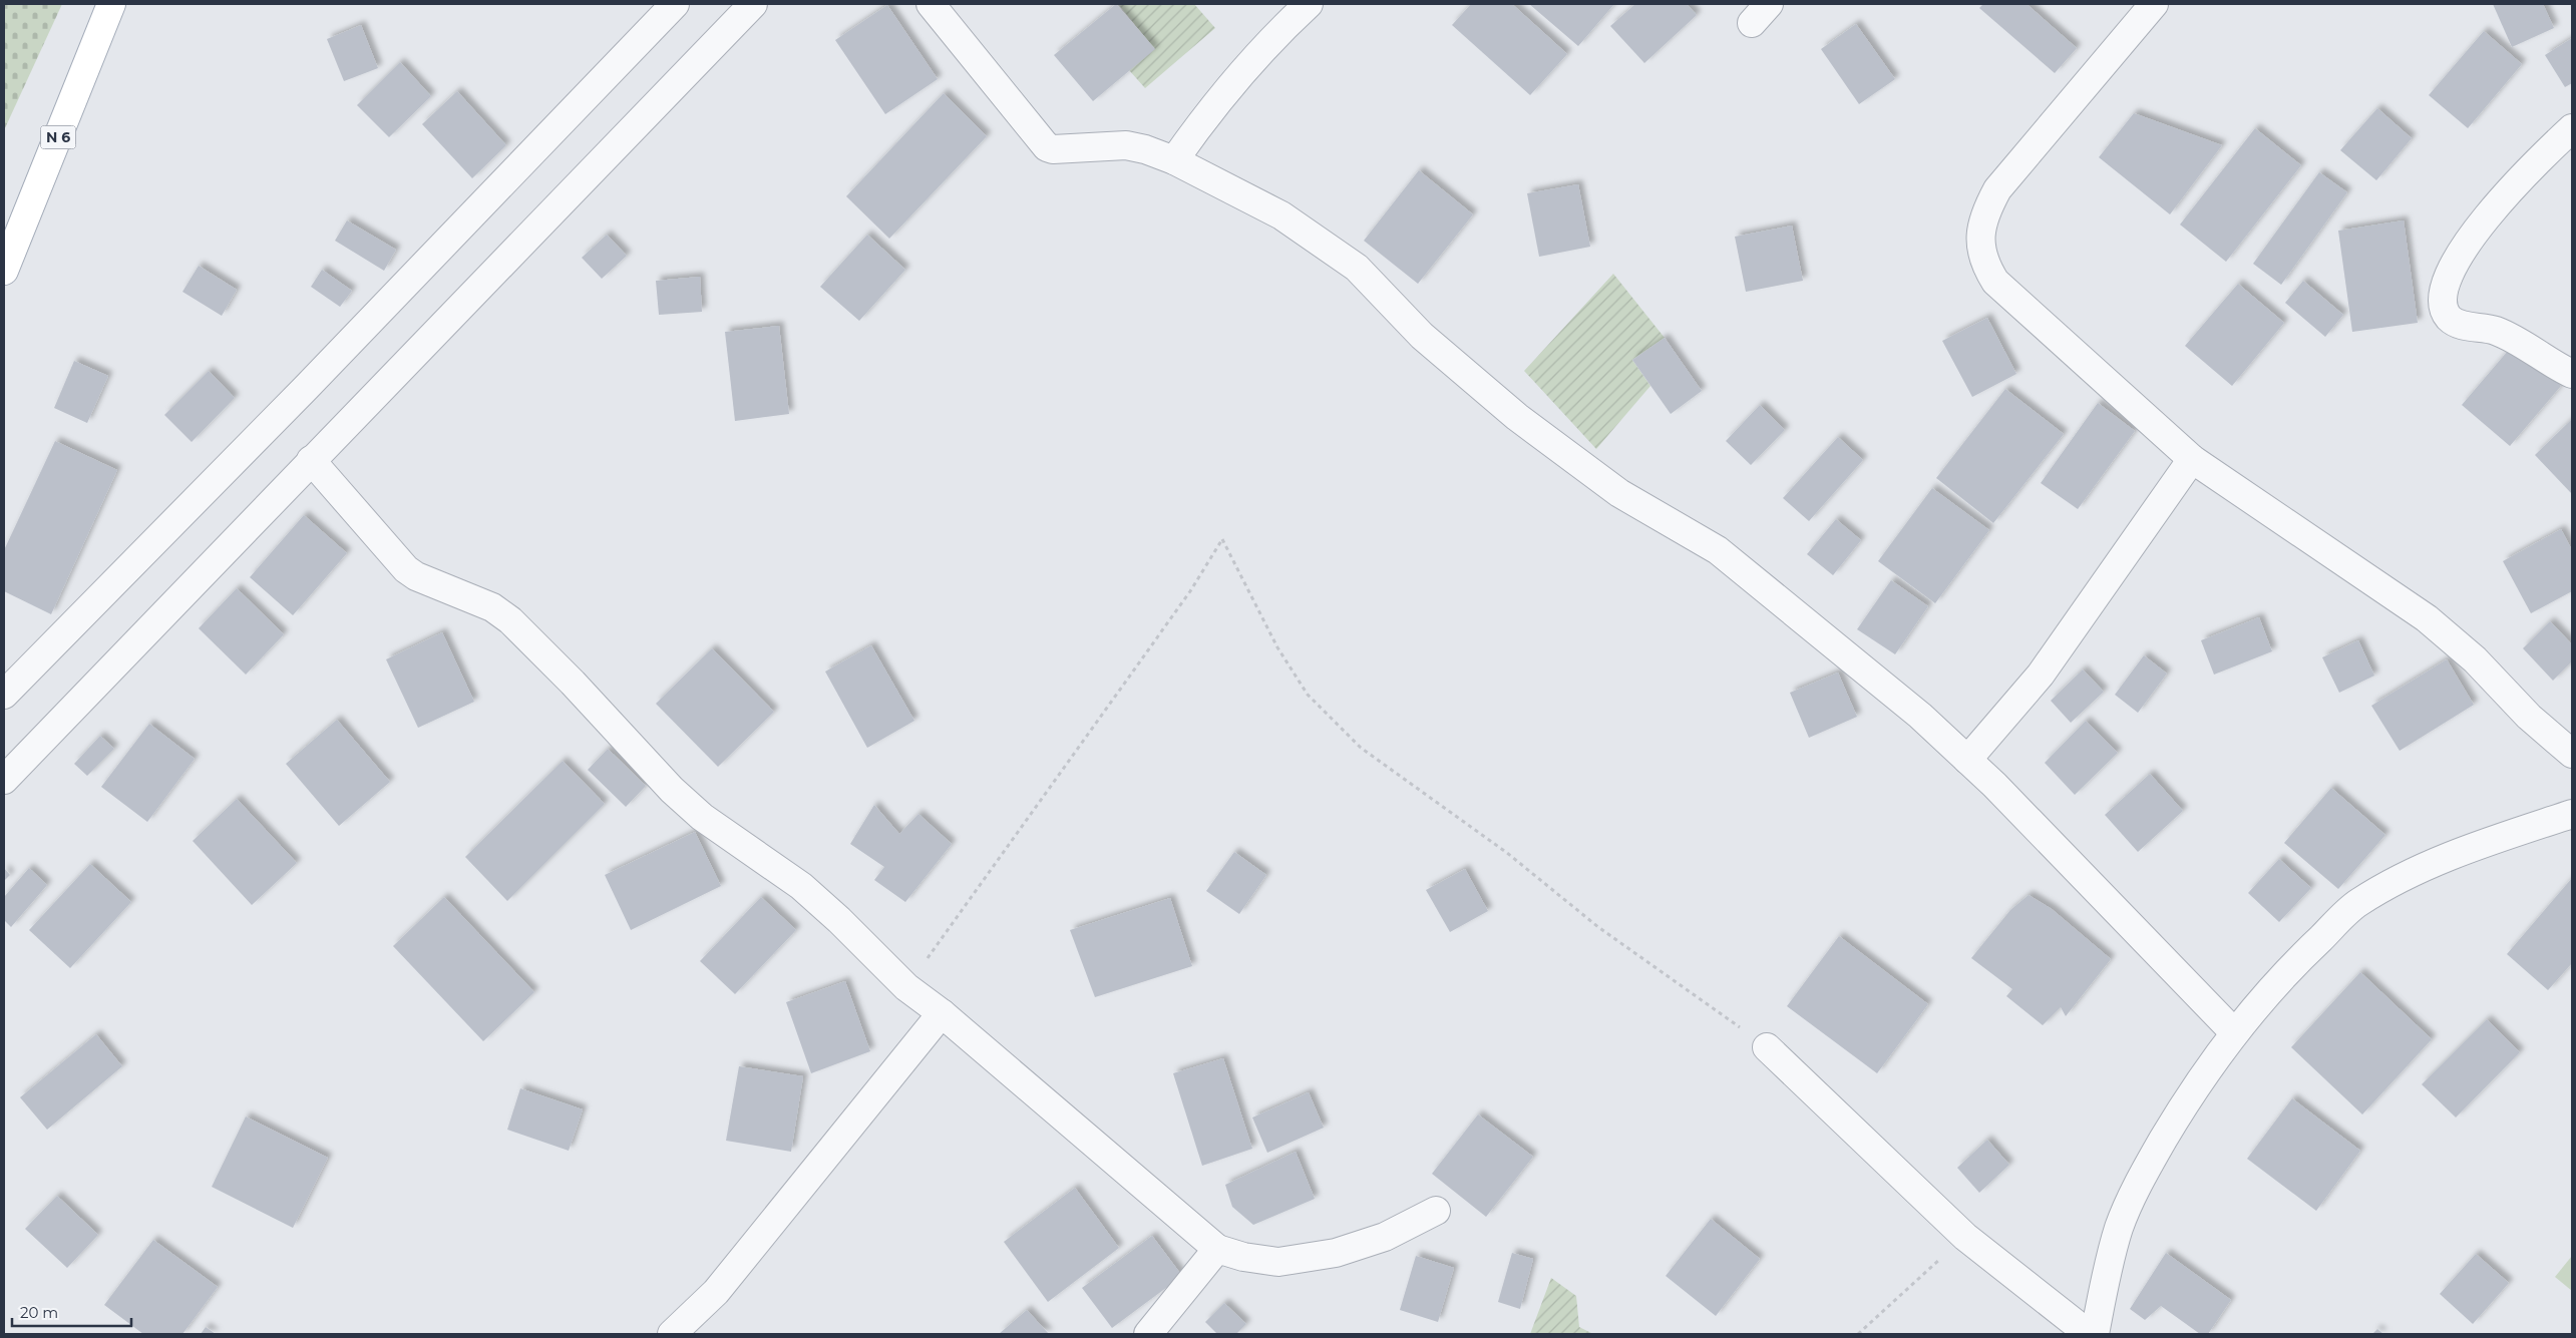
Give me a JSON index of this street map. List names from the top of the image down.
{
  "streets": {
    "main road": ["N 6"]
  },
  "scale_bar": "20 m"
}
